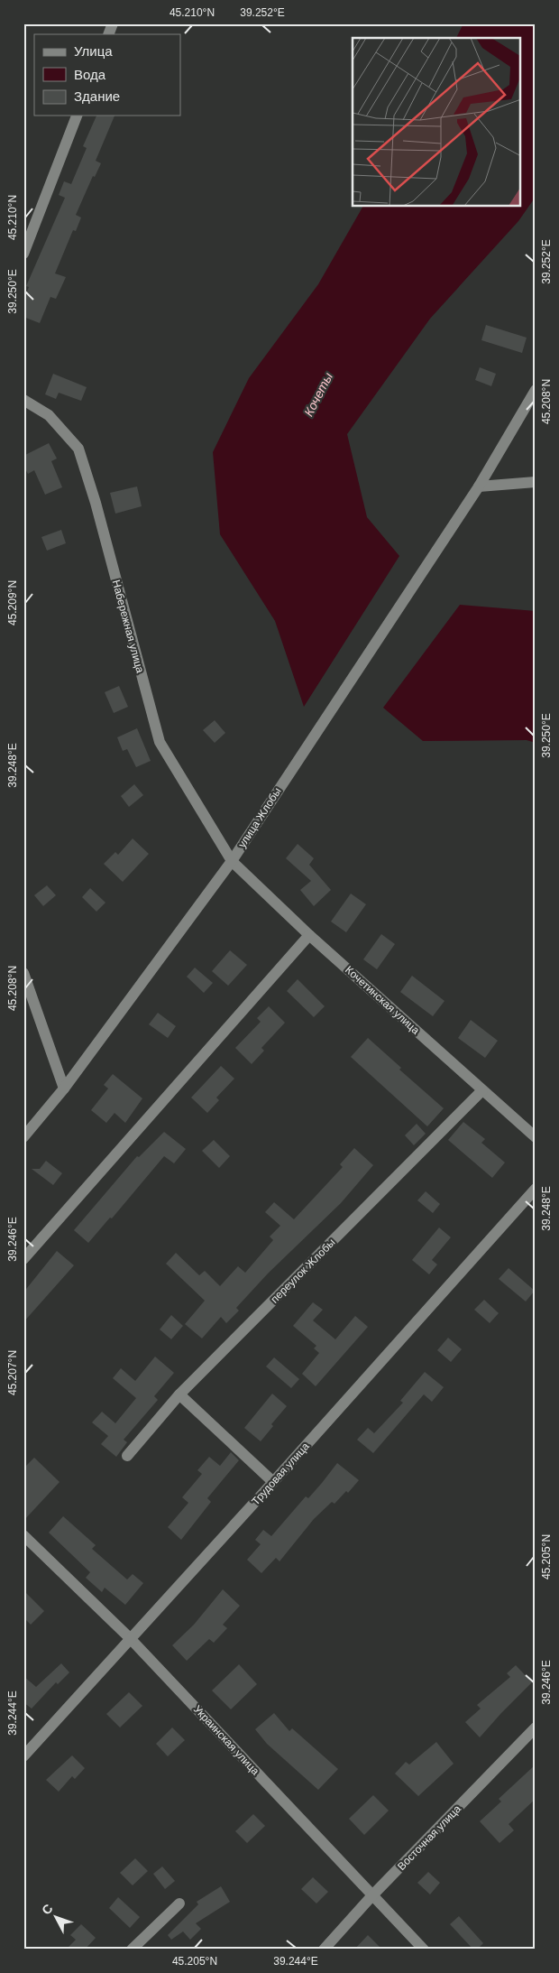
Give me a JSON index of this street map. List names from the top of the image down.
{
  "streets": {
    "street": [
      "Набережная улица",
      "улица Жлобы",
      "Кочетинская улица",
      "переулок Жлобы",
      "Трудовая улица",
      "Украинская улица",
      "Восточная улица"
    ]
  },
  "crossings": [
    ["Набережная улица", "улица Жлобы"],
    ["Набережная улица", "Кочетинская улица"],
    ["улица Жлобы", "Кочетинская улица"],
    ["Кочетинская улица", "переулок Жлобы"],
    ["Трудовая улица", "Украинская улица"],
    ["Украинская улица", "Восточная улица"]
  ],
  "water": ["Кочеты"],
  "legend": ["Улица", "Вода", "Здание"],
  "north": "top left",
  "coordinates": [
    "45.210°N",
    "39.252°E",
    "39.250°E",
    "45.208°N",
    "45.209°N",
    "39.248°E",
    "39.246°E",
    "45.207°N",
    "45.205°N",
    "39.244°E"
  ]
}
